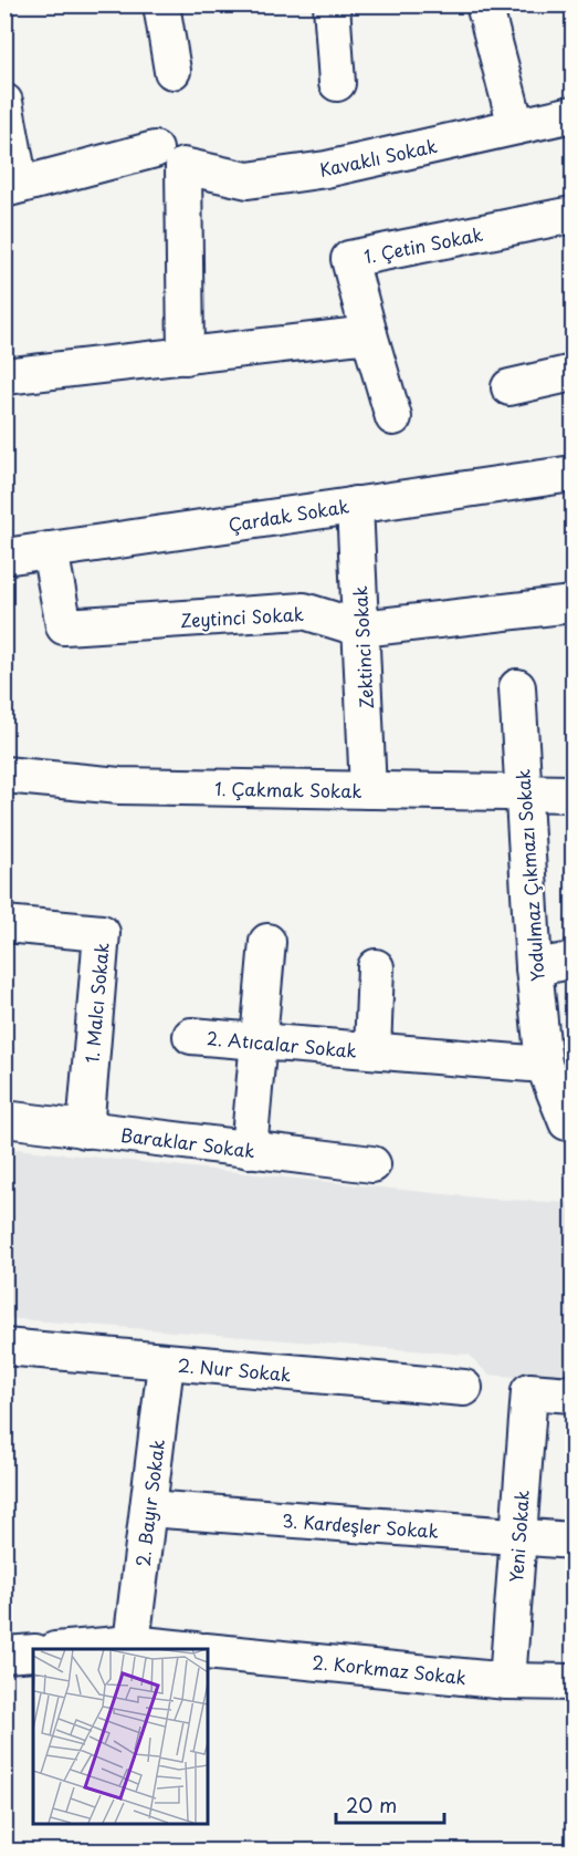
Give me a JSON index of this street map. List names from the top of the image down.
{
  "streets": {
    "street": [
      "Kavaklı Sokak",
      "1. Çetin Sokak",
      "Çardak Sokak",
      "Zeytinci Sokak",
      "Zektinci Sokak",
      "1. Çakmak Sokak",
      "Yodulmaz Çıkmazı Sokak",
      "1. Malcı Sokak",
      "2. Atıcalar Sokak",
      "Baraklar Sokak",
      "2. Nur Sokak",
      "2. Bayır Sokak",
      "3. Kardeşler Sokak",
      "Yeni Sokak",
      "2. Korkmaz Sokak"
    ]
  },
  "crossings": [
    ["Çardak Sokak", "Zeytinci Sokak"],
    ["Çardak Sokak", "Zektinci Sokak"],
    ["Zeytinci Sokak", "Zektinci Sokak"],
    ["Zektinci Sokak", "1. Çakmak Sokak"],
    ["1. Çakmak Sokak", "Yodulmaz Çıkmazı Sokak"],
    ["Yodulmaz Çıkmazı Sokak", "2. Atıcalar Sokak"],
    ["1. Malcı Sokak", "Baraklar Sokak"],
    ["2. Nur Sokak", "2. Bayır Sokak"],
    ["2. Bayır Sokak", "3. Kardeşler Sokak"],
    ["3. Kardeşler Sokak", "Yeni Sokak"],
    ["Yeni Sokak", "2. Korkmaz Sokak"]
  ],
  "scale_bar": "20 m"
}
